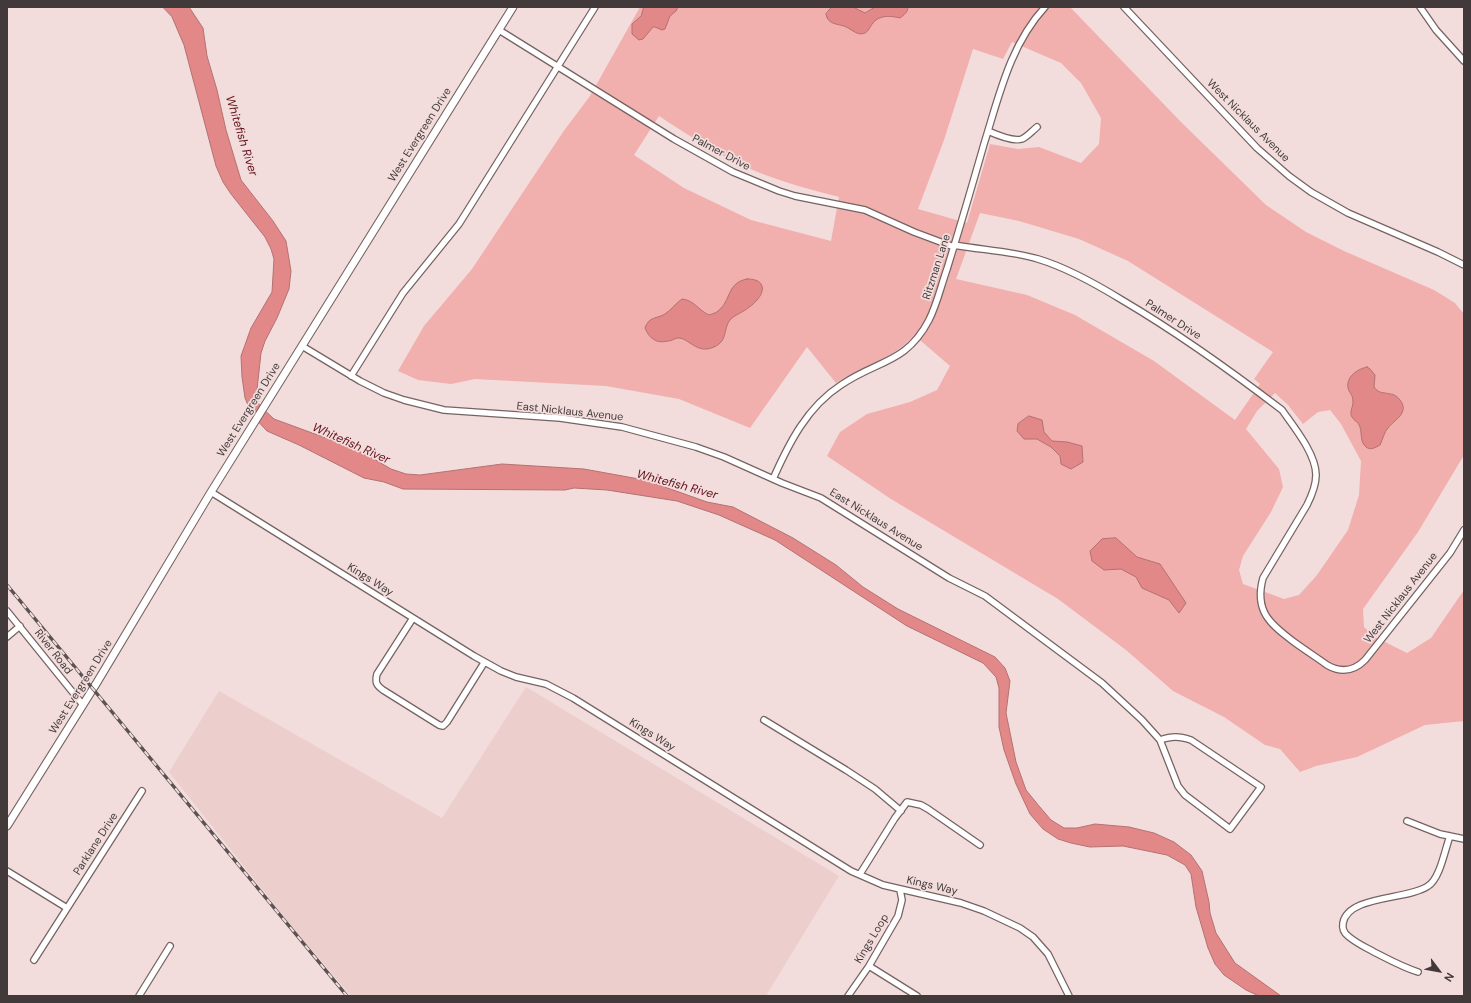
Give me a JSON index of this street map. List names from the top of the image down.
{
  "streets": {
    "street": [
      "West Nicklaus Avenue",
      "West Evergreen Drive",
      "Palmer Drive",
      "Ritzman Lane",
      "East Nicklaus Avenue",
      "Kings Way",
      "River Road",
      "Parklane Drive",
      "Kings Loop"
    ]
  },
  "crossings": [
    ["West Nicklaus Avenue", "Palmer Drive"],
    ["West Evergreen Drive", "Palmer Drive"],
    ["West Evergreen Drive", "East Nicklaus Avenue"],
    ["West Evergreen Drive", "Kings Way"],
    ["West Evergreen Drive", "River Road"],
    ["Palmer Drive", "Ritzman Lane"],
    ["Ritzman Lane", "East Nicklaus Avenue"],
    ["Kings Way", "Kings Loop"]
  ],
  "water": ["Whitefish River"],
  "north": "bottom right"
}
